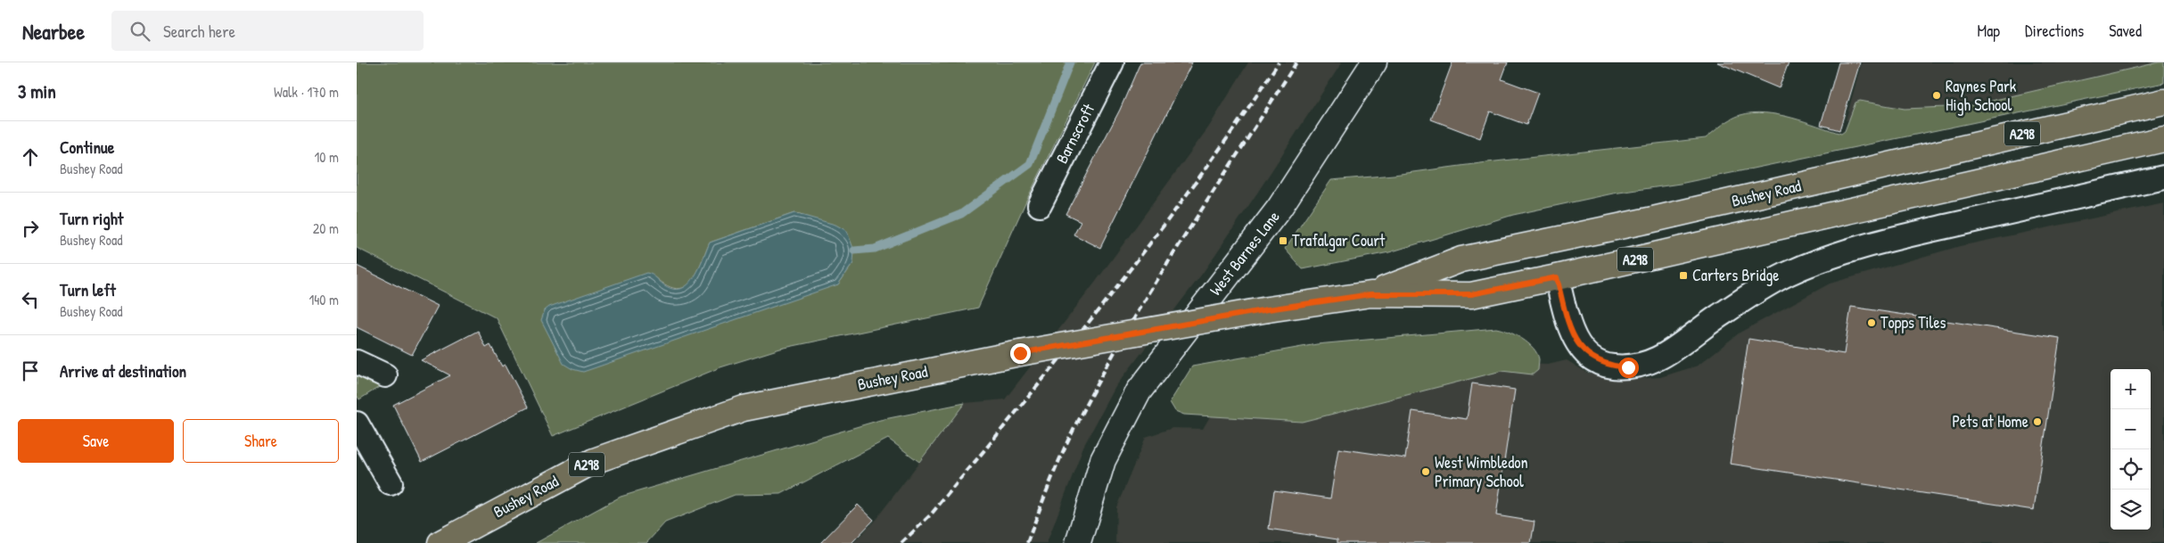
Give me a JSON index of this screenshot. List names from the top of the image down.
{
  "streets": {
    "main road": ["A298", "Bushey Road", "West Barnes Lane"],
    "street": ["Barnscroft"]
  },
  "places": {
    "other": [
      "Raynes Park High School",
      "Topps Tiles",
      "Pets at Home",
      "West Wimbledon Primary School"
    ],
    "transit": ["Trafalgar Court", "Carters Bridge"]
  },
  "page": {
    "header": "Nearbee",
    "search": "Search here",
    "nav": ["Map", "Directions", "Saved"],
    "heading": ["3 min", "Walk · 170 m"],
    "list": [
      ["Continue", "Bushey Road", "10 m"],
      ["Turn right", "Bushey Road", "20 m"],
      ["Turn left", "Bushey Road", "140 m"],
      "Arrive at destination"
    ],
    "map_buttons": ["+", "−"],
    "buttons": ["Save", "Share"]
  }
}
